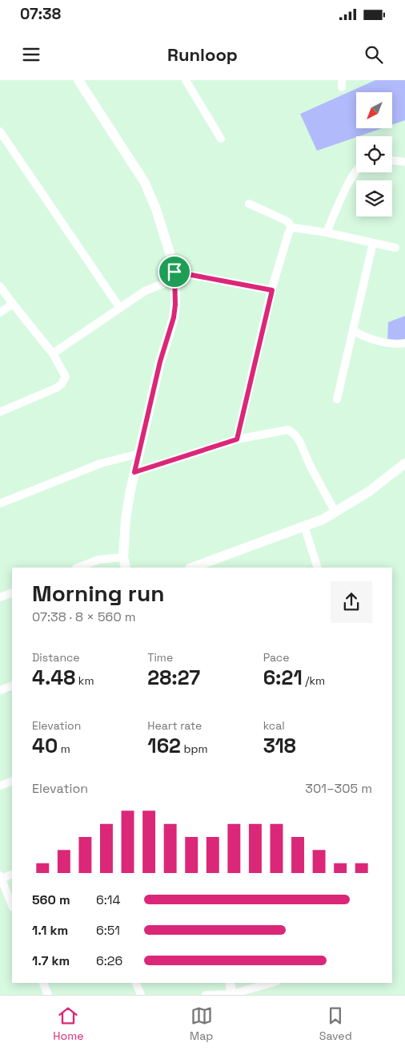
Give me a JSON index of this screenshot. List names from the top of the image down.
{
  "north": "bottom left",
  "page": {
    "status": "07:38",
    "header": "Runloop",
    "heading": ["Morning run", "07:38 · 8 × 560 m"],
    "stats": [
      ["Distance", "4.48 km"],
      ["Time", "28:27"],
      ["Pace", "6:21 /km"],
      ["Elevation", "40 m"],
      ["Heart rate", "162 bpm"],
      ["kcal", "318"]
    ],
    "chart": ["Elevation", "301–305 m"],
    "list": [
      {
        "name": "560 m",
        "note": "6:14"
      },
      {
        "name": "1.1 km",
        "note": "6:51"
      },
      {
        "name": "1.7 km",
        "note": "6:26"
      }
    ],
    "tabs": ["Home", "Map", "Saved"]
  }
}
